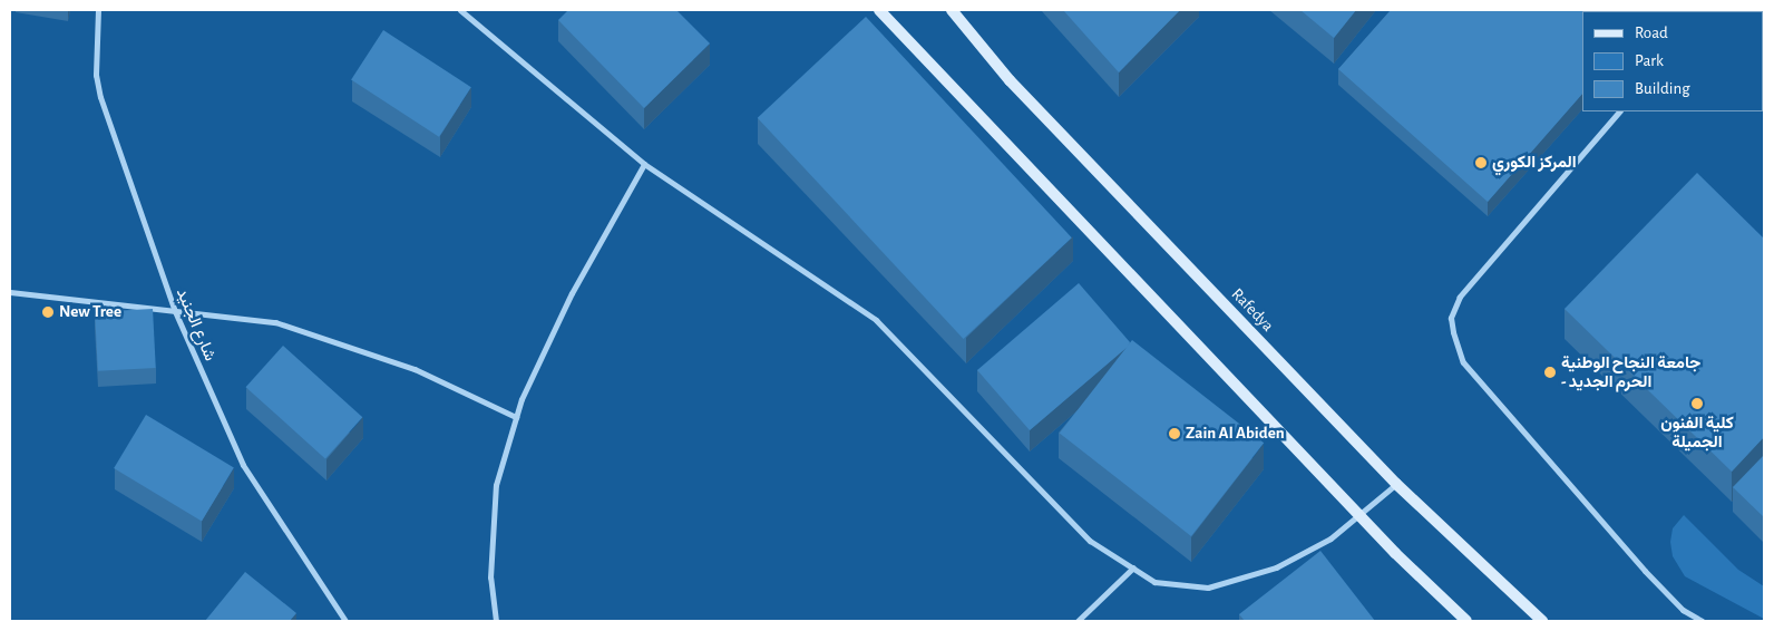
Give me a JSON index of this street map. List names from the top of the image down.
{
  "streets": {
    "main road": ["Rafedya"],
    "street": ["شارع الجنيد"]
  },
  "places": [
    "المركز الكوري",
    "New Tree",
    "جامعة النجاح الوطنية - الحرم الجديد",
    "كلية الفنون الجميلة",
    "Zain Al Abiden"
  ],
  "legend": ["Road", "Park", "Building"]
}
